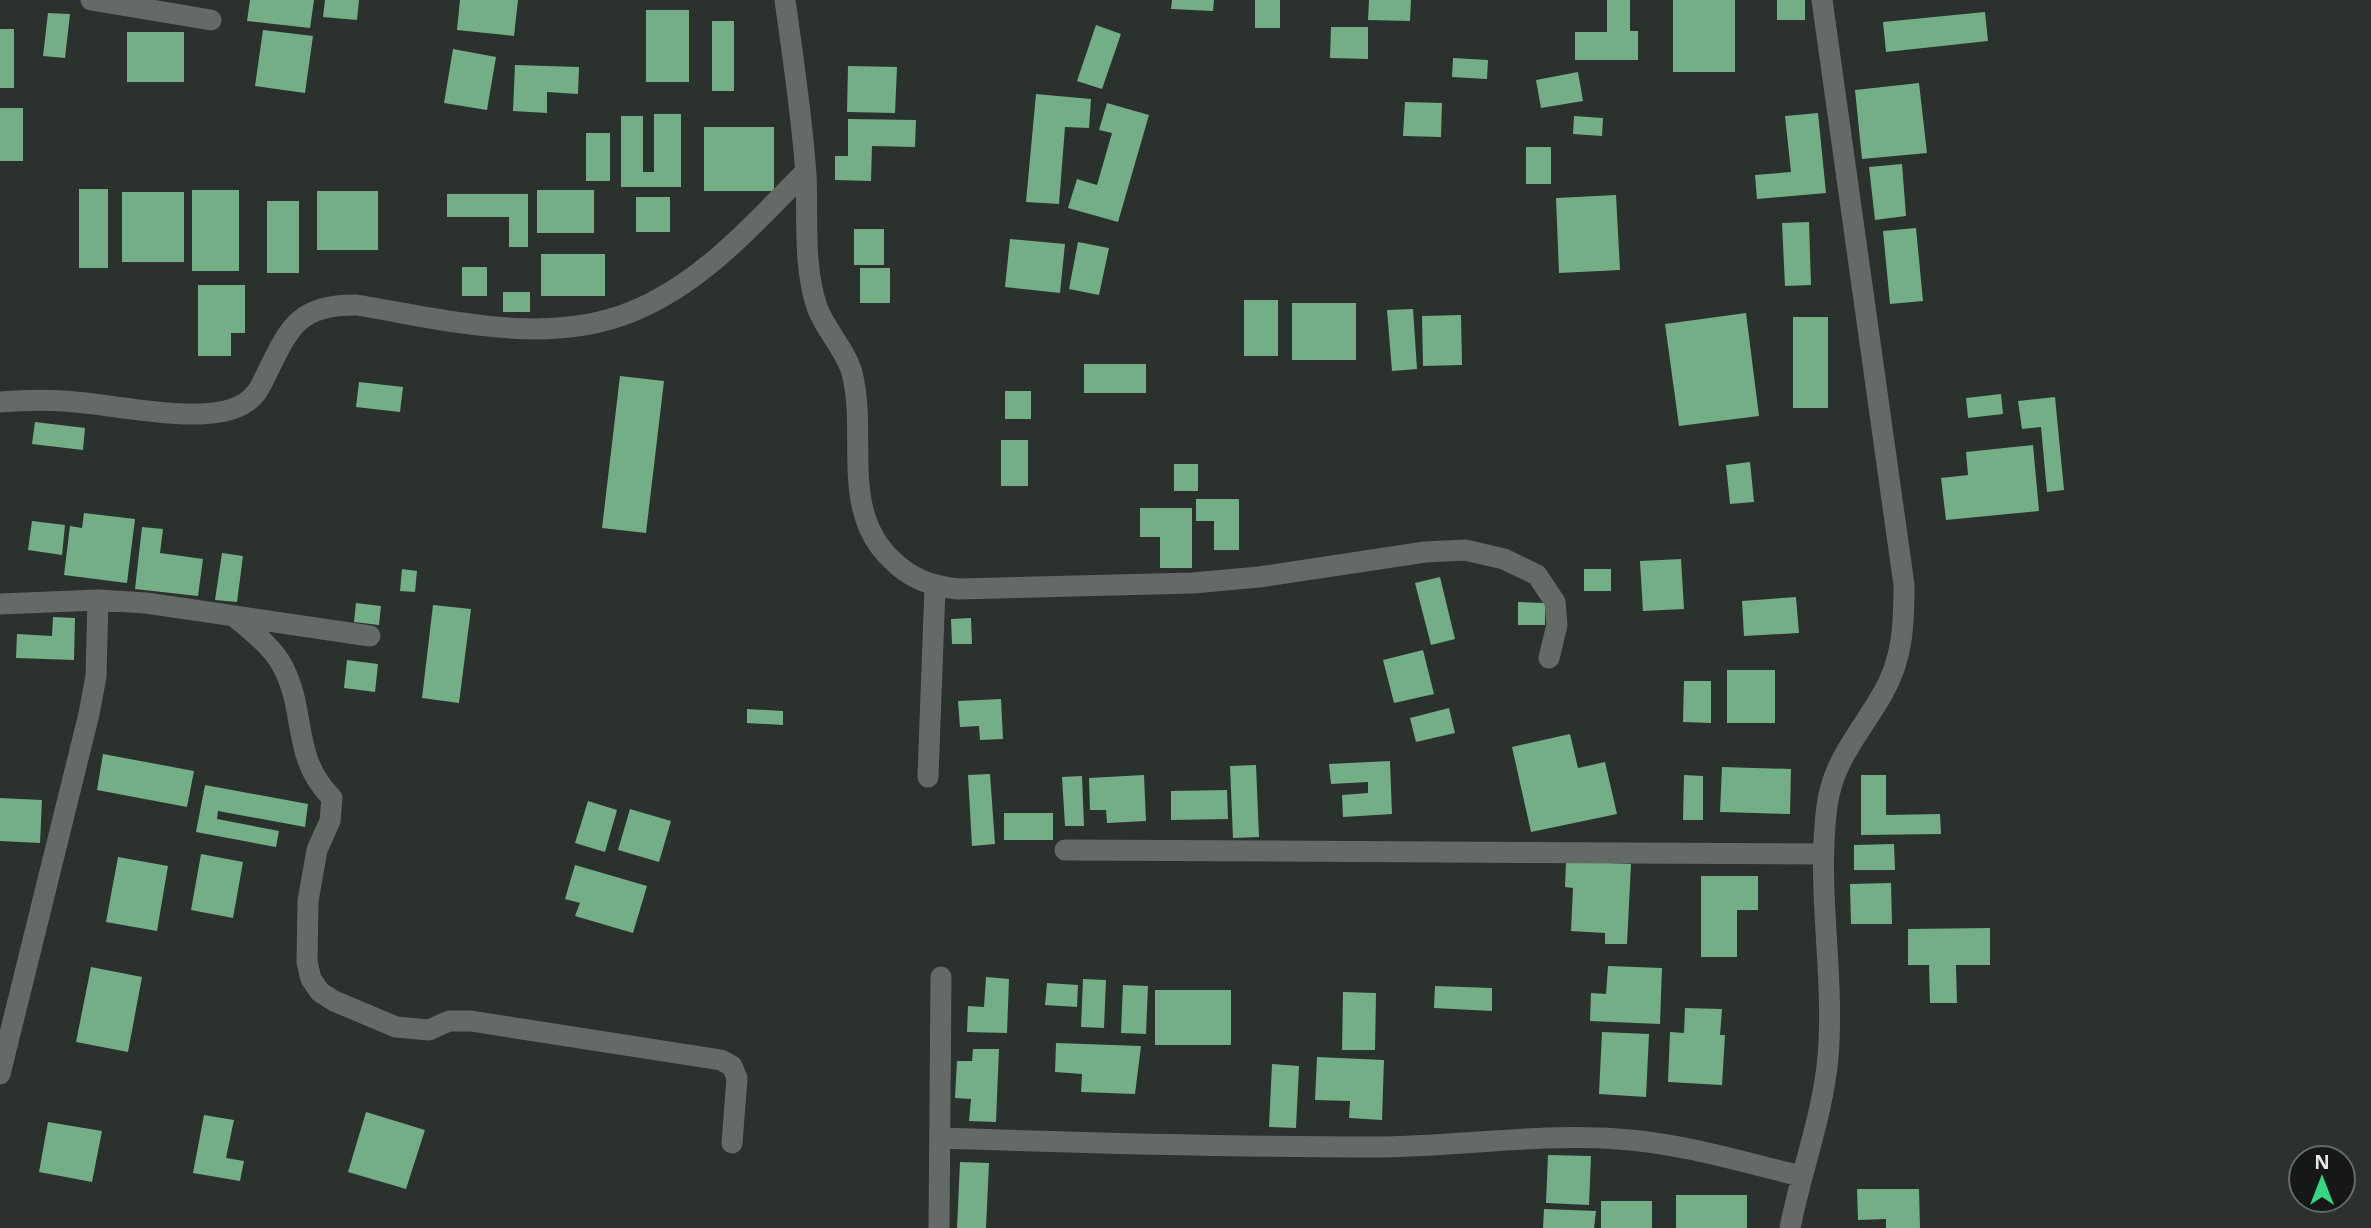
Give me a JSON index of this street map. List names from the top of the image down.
{
  "north": "top"
}
